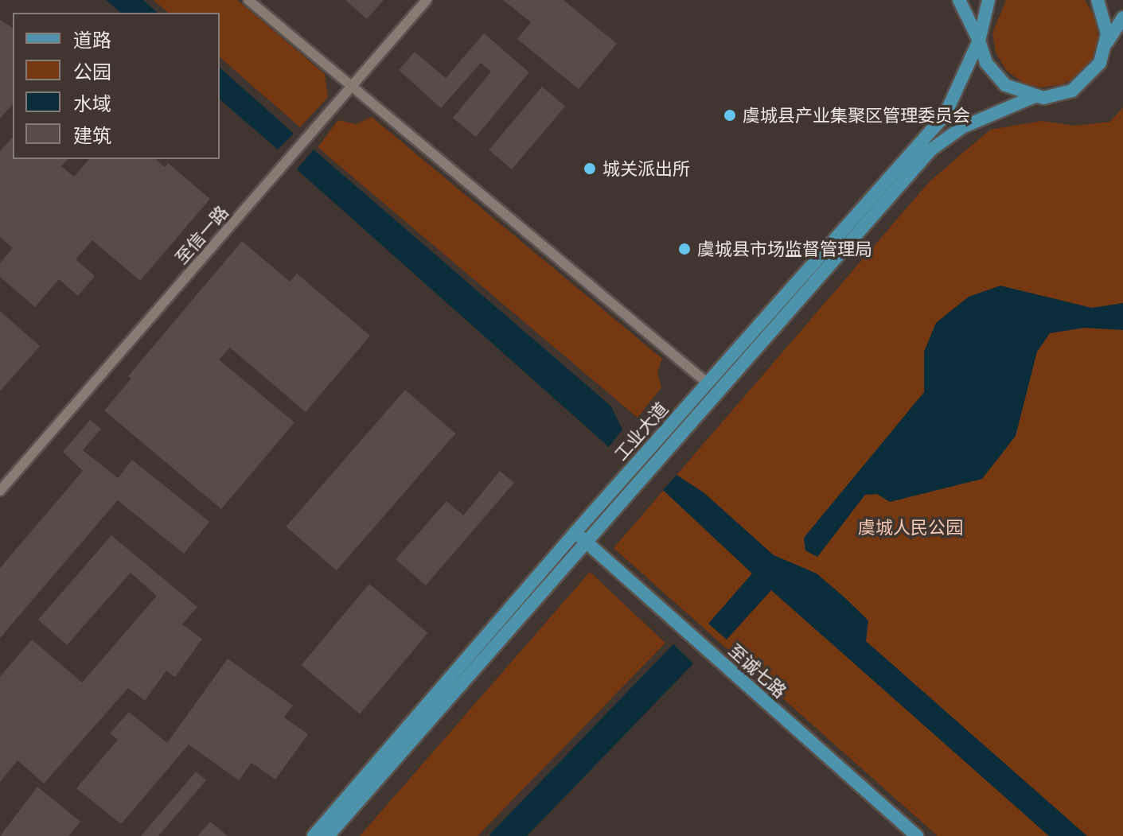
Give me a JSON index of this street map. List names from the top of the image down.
{
  "streets": {
    "main road": ["工业大道", "至诚七路"],
    "street": ["至信一路"]
  },
  "crossings": [
    ["工业大道", "至诚七路"]
  ],
  "parks": ["虞城人民公园"],
  "places": ["虞城县产业集聚区管理委员会", "城关派出所", "虞城县市场监督管理局"],
  "legend": [
    "道路",
    "公园",
    "水域",
    "建筑"
  ]
}
